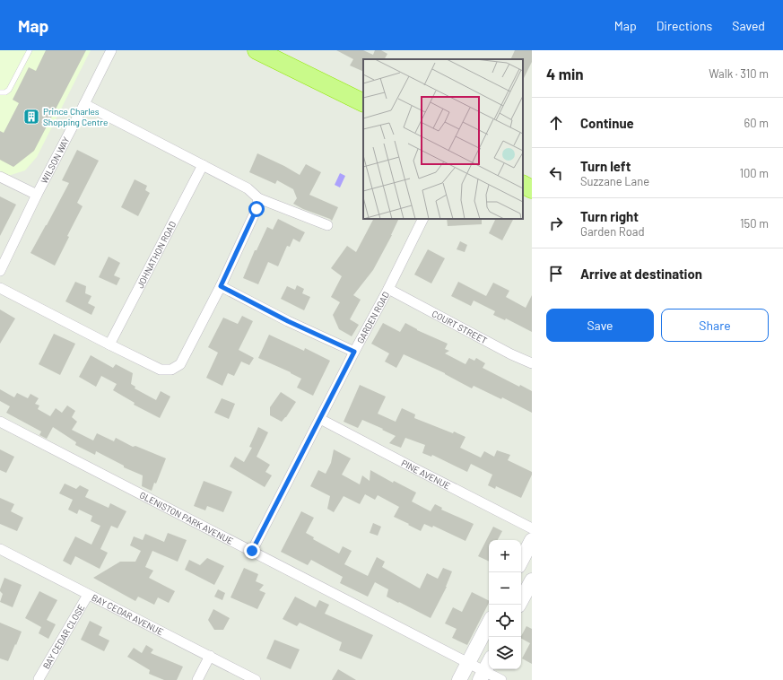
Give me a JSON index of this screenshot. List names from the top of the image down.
{
  "streets": {
    "street": [
      "WILSON WAY",
      "JOHNATHON ROAD",
      "GARDEN ROAD",
      "COURT STREET",
      "PINE AVENUE",
      "GLENISTON PARK AVENUE",
      "BAY CEDAR AVENUE",
      "BAY CEDAR CLOSE"
    ]
  },
  "crossings": [
    ["GARDEN ROAD", "COURT STREET"],
    ["GARDEN ROAD", "PINE AVENUE"],
    ["GARDEN ROAD", "GLENISTON PARK AVENUE"],
    ["BAY CEDAR AVENUE", "BAY CEDAR CLOSE"]
  ],
  "places": {
    "building": ["Prince Charles Shopping Centre"]
  },
  "page": {
    "header": "Map",
    "nav": ["Map", "Directions", "Saved"],
    "heading": ["4 min", "Walk · 310 m"],
    "list": [
      ["Continue", "60 m"],
      ["Turn left", "Suzzane Lane", "100 m"],
      ["Turn right", "Garden Road", "150 m"],
      "Arrive at destination"
    ],
    "buttons": ["Save", "Share"],
    "map_buttons": ["+", "−"]
  }
}
